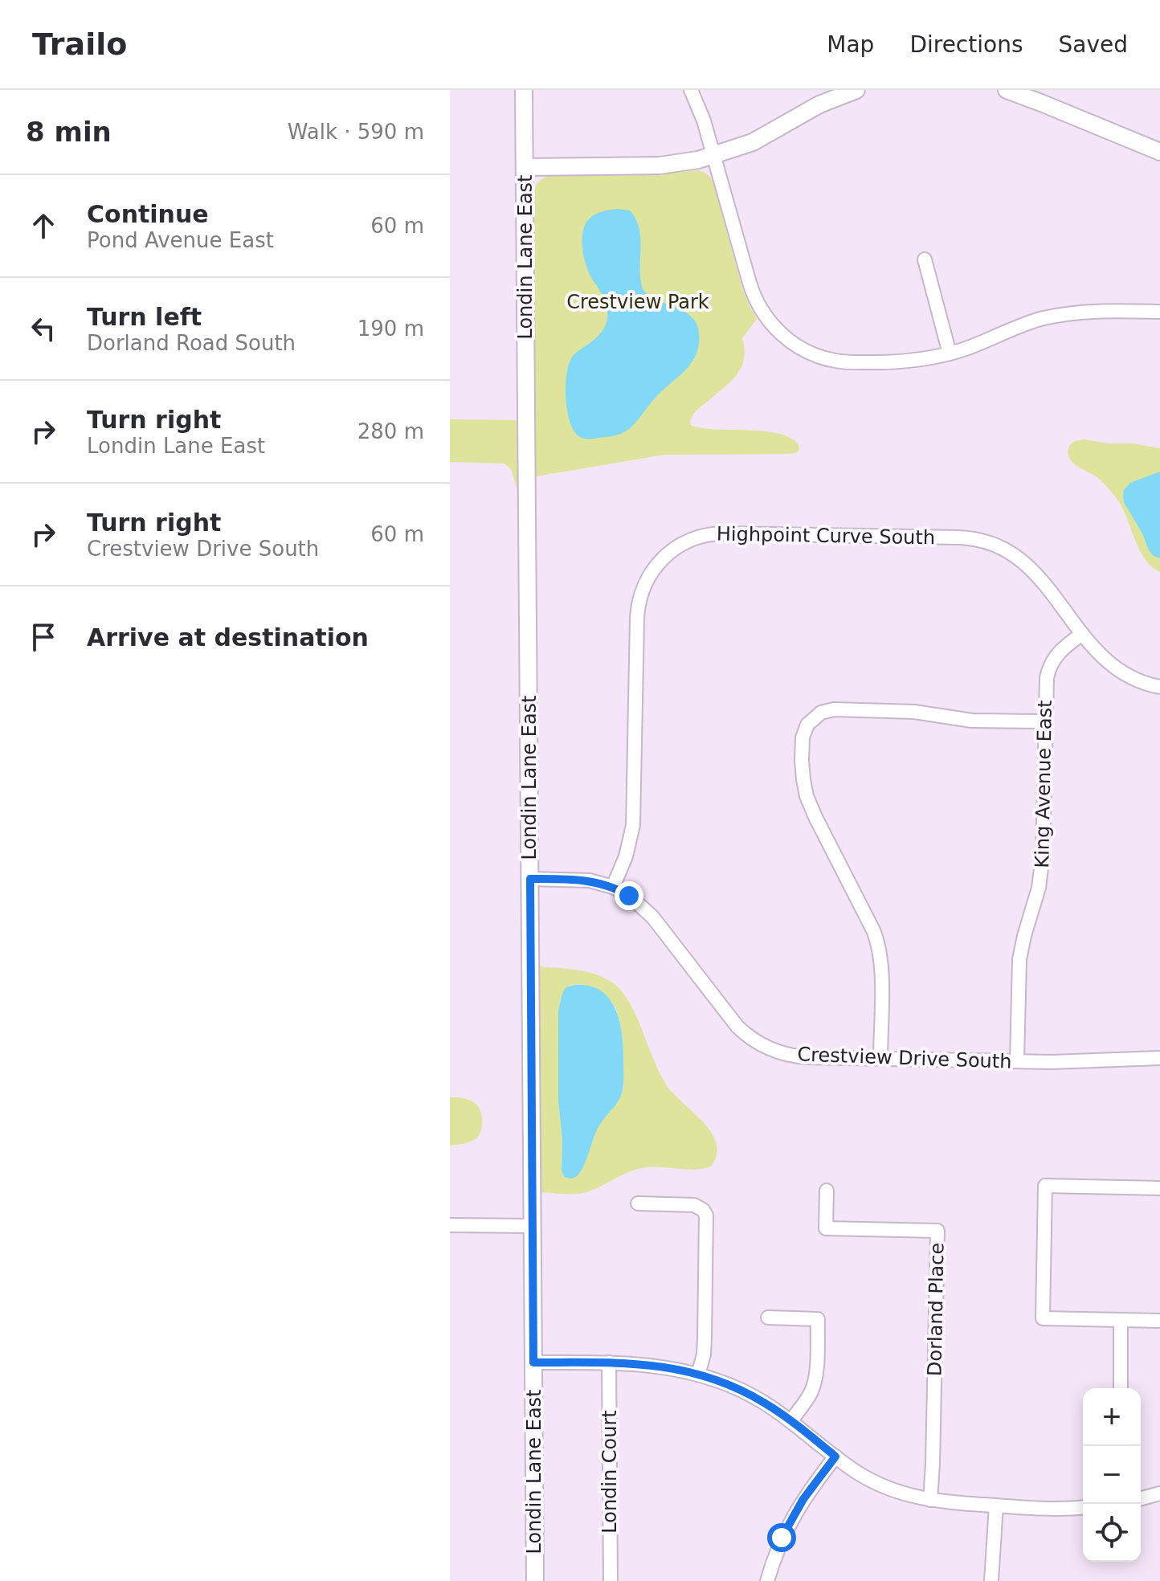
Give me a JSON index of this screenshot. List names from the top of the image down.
{
  "streets": {
    "street": [
      "Londin Lane East",
      "Highpoint Curve South",
      "King Avenue East",
      "Crestview Drive South",
      "Dorland Place",
      "Londin Court"
    ]
  },
  "crossings": [
    ["Londin Lane East", "Crestview Drive South"],
    ["Highpoint Curve South", "King Avenue East"],
    ["Highpoint Curve South", "Crestview Drive South"],
    ["King Avenue East", "Crestview Drive South"]
  ],
  "parks": ["Crestview Park"],
  "page": {
    "header": "Trailo",
    "nav": ["Map", "Directions", "Saved"],
    "heading": ["8 min", "Walk · 590 m"],
    "list": [
      ["Continue", "Pond Avenue East", "60 m"],
      ["Turn left", "Dorland Road South", "190 m"],
      ["Turn right", "Londin Lane East", "280 m"],
      ["Turn right", "Crestview Drive South", "60 m"],
      "Arrive at destination"
    ],
    "map_buttons": ["+", "−"]
  }
}
